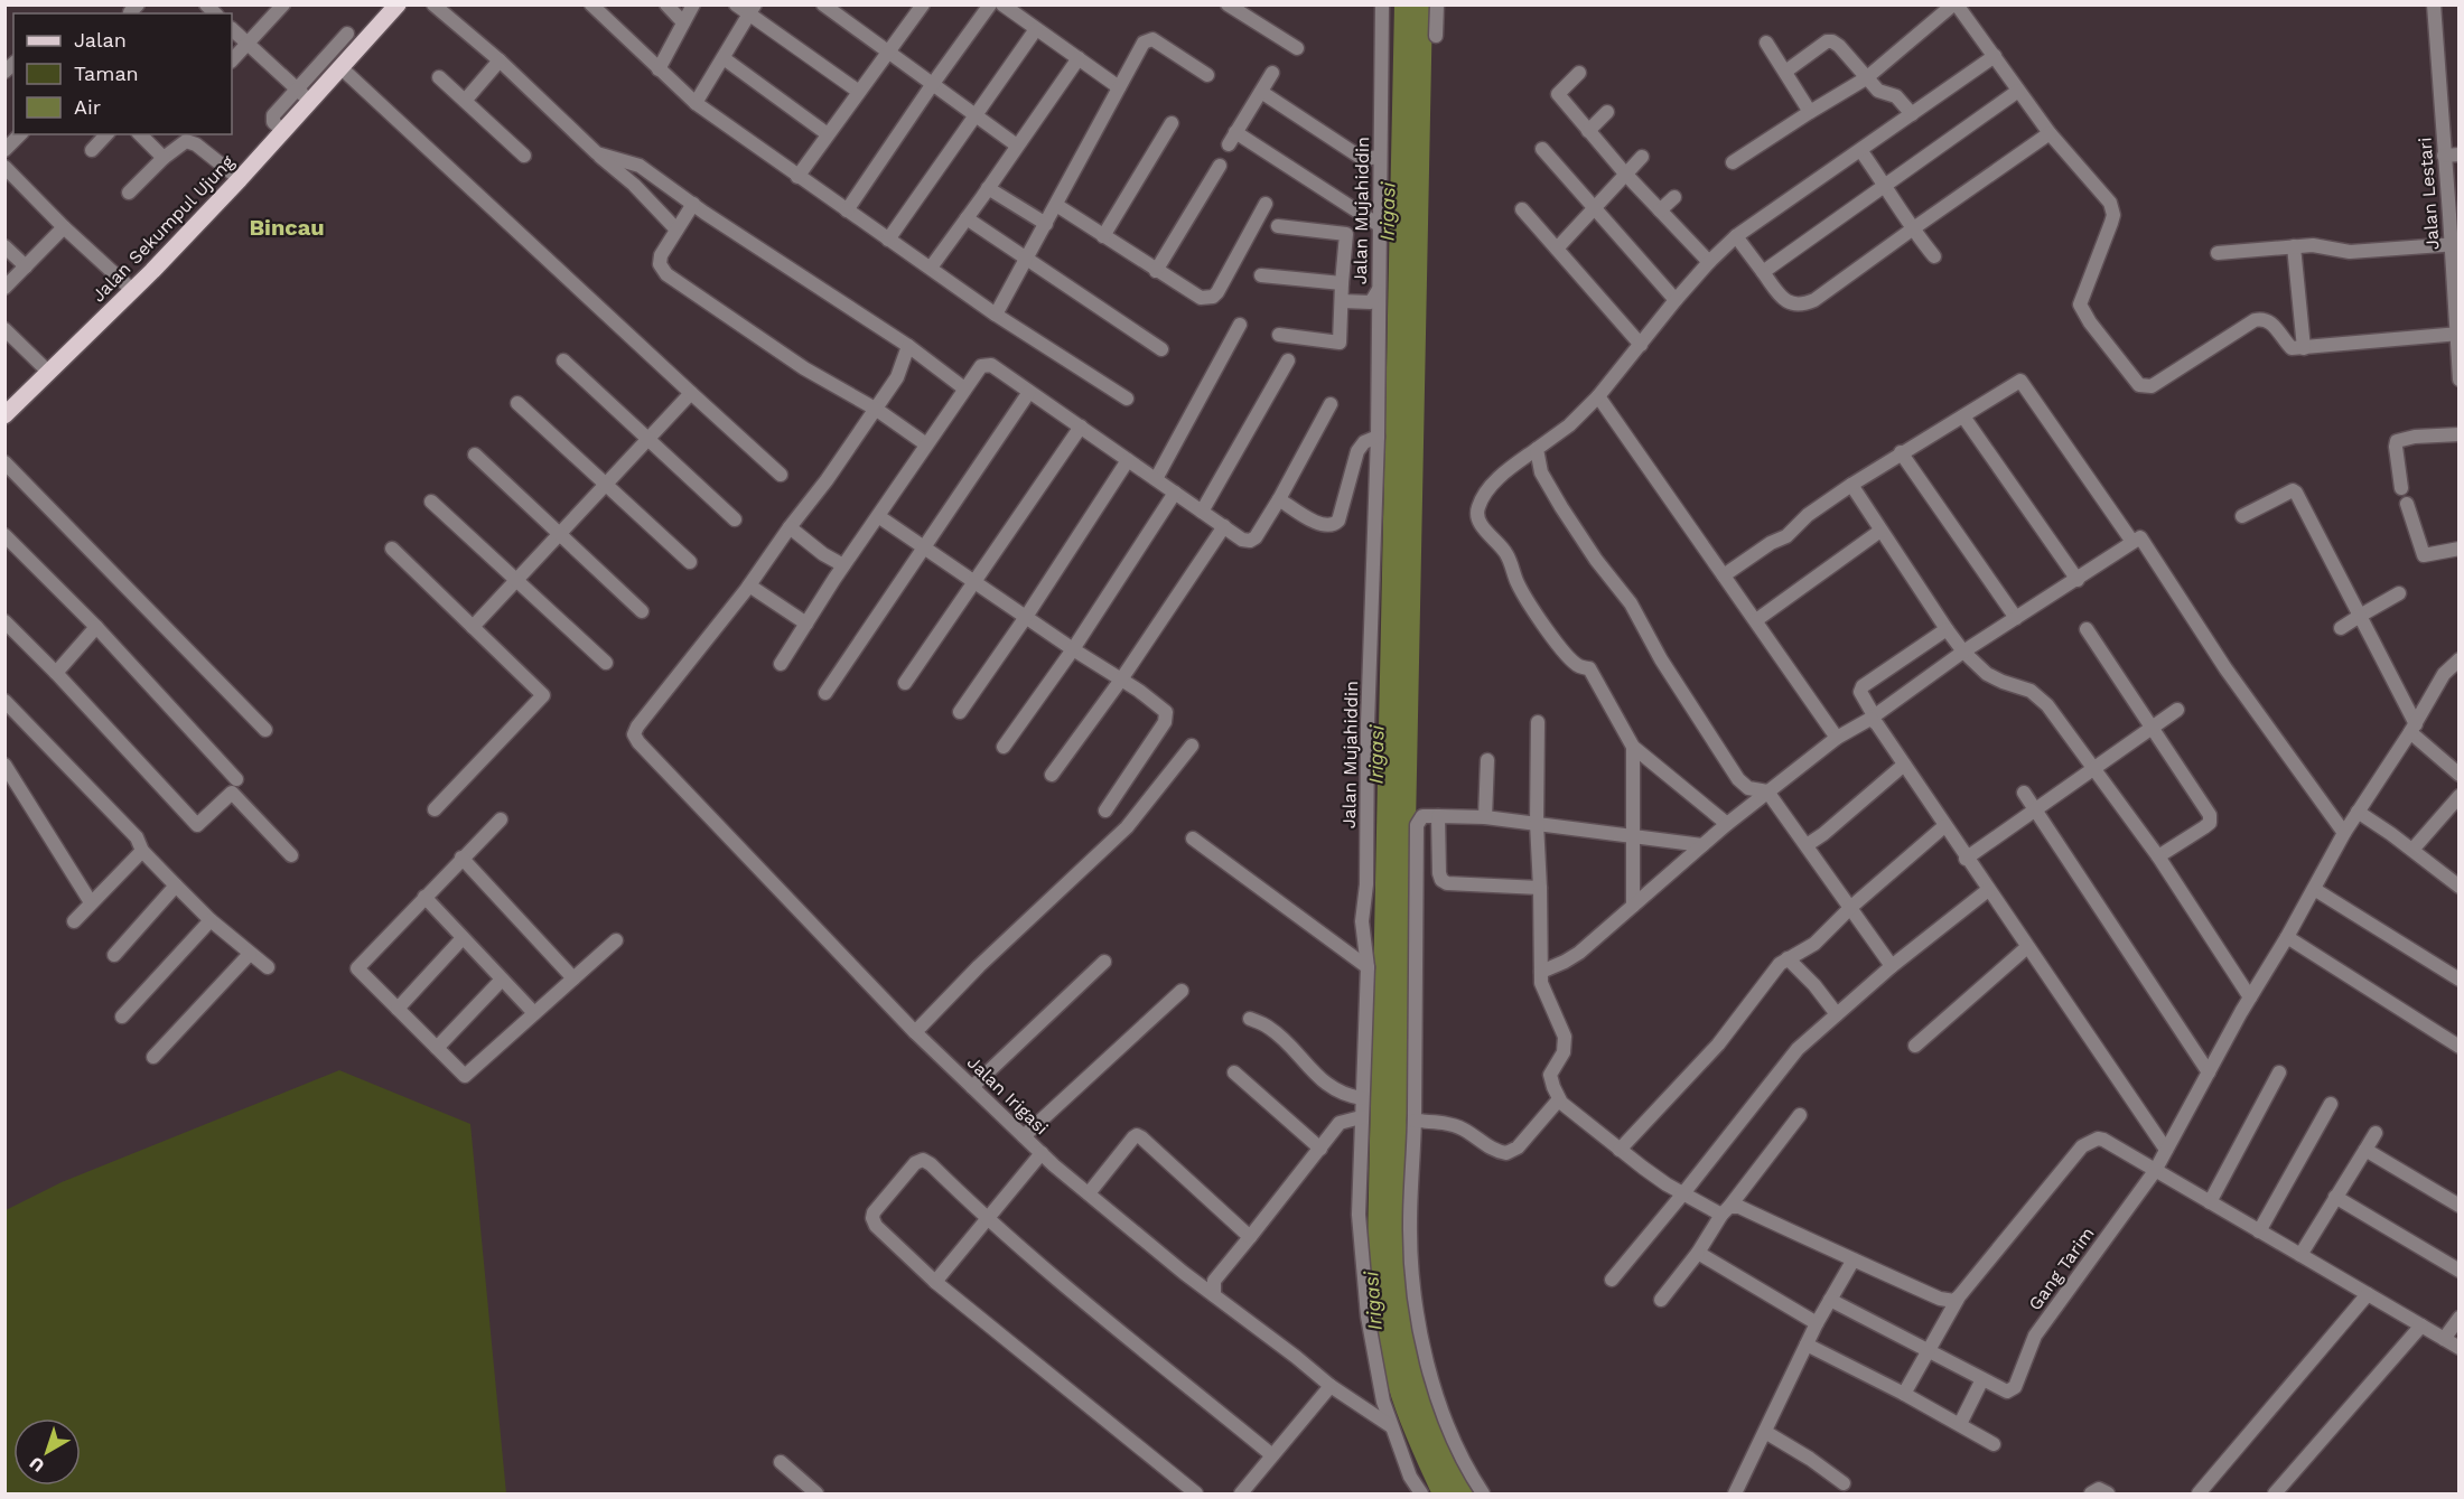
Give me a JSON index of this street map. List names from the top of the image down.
{
  "streets": {
    "main road": ["Jalan Sekumpul Ujung"],
    "street": [
      "Jalan Lestari",
      "Jalan Mujahiddin",
      "Jalan Irigasi",
      "Gang Tarim"
    ]
  },
  "crossings": [
    ["Jalan Mujahiddin", "Jalan Irigasi"]
  ],
  "districts": ["Bincau"],
  "water": ["Irigasi"],
  "legend": ["Jalan", "Taman", "Air"],
  "north": "bottom left"
}
